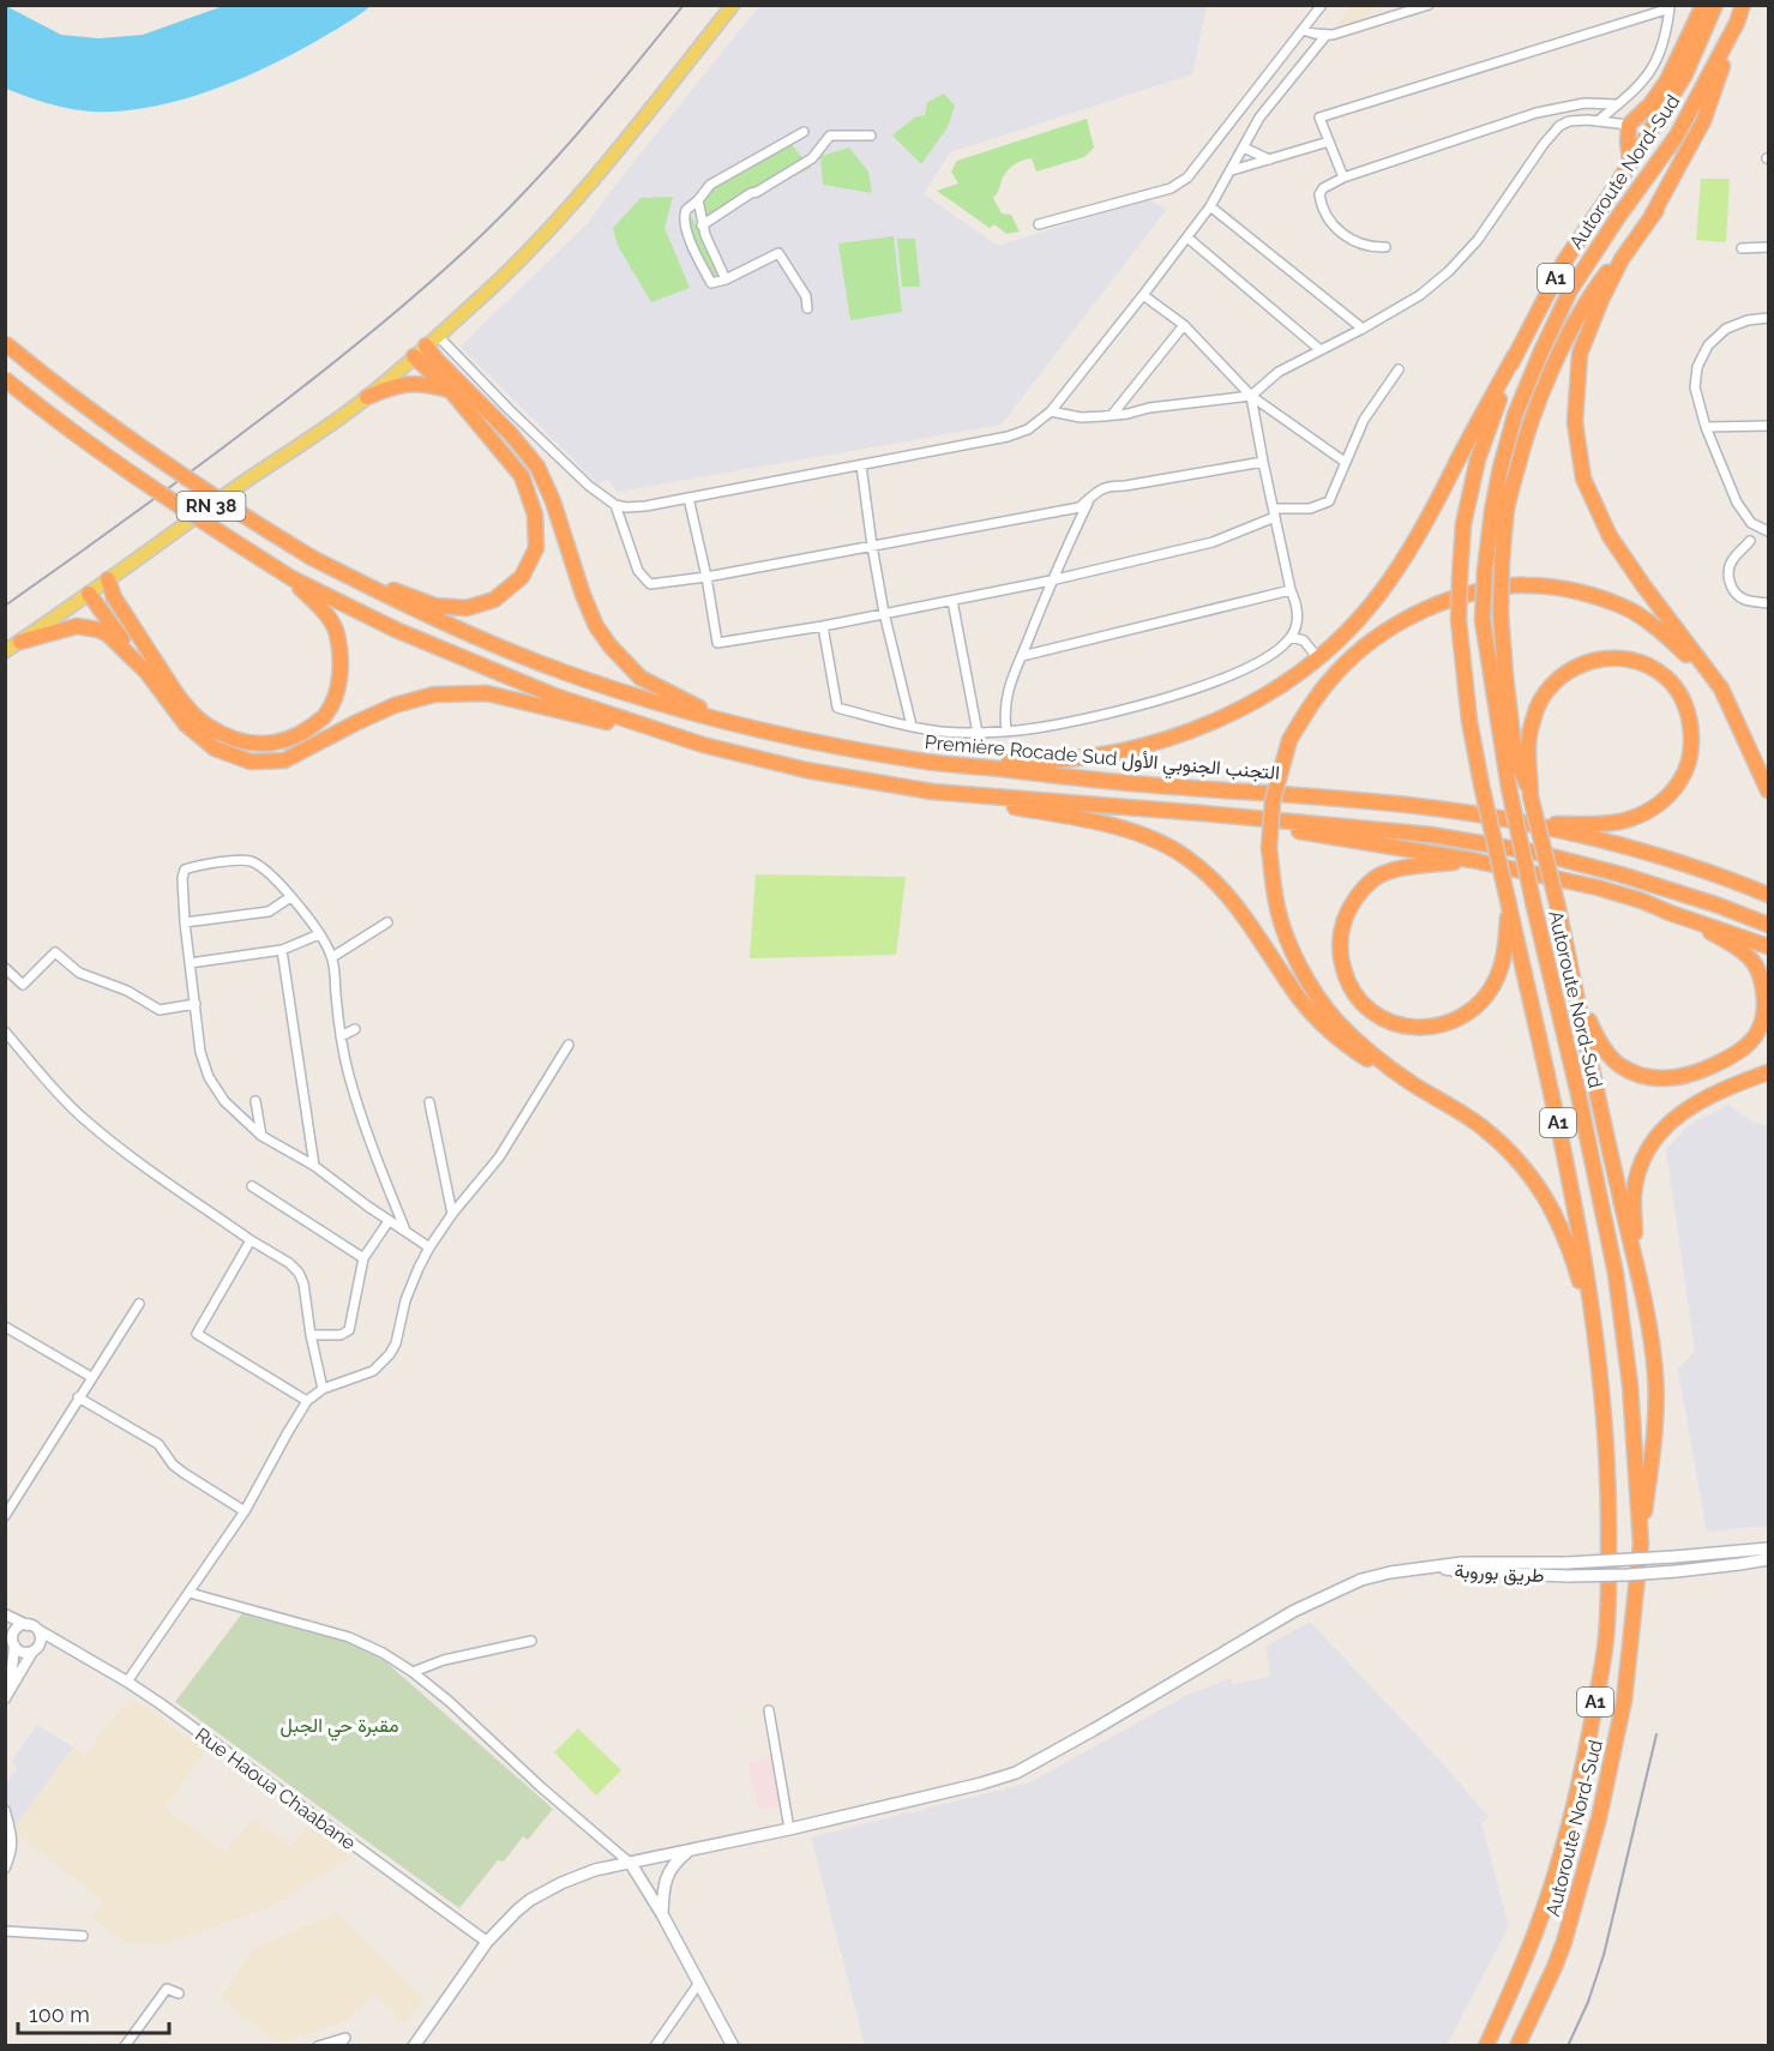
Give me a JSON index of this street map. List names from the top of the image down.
{
  "streets": {
    "highway": ["Autoroute Nord-Sud", "A1", "Première Rocade Sud التجنب الجنوبي الأول"],
    "main road": ["RN 38", "طريق بوروبة"],
    "street": ["Rue Haoua Chaabane"]
  },
  "parks": ["مقبرة حي الجبل"],
  "scale_bar": "100 m"
}
